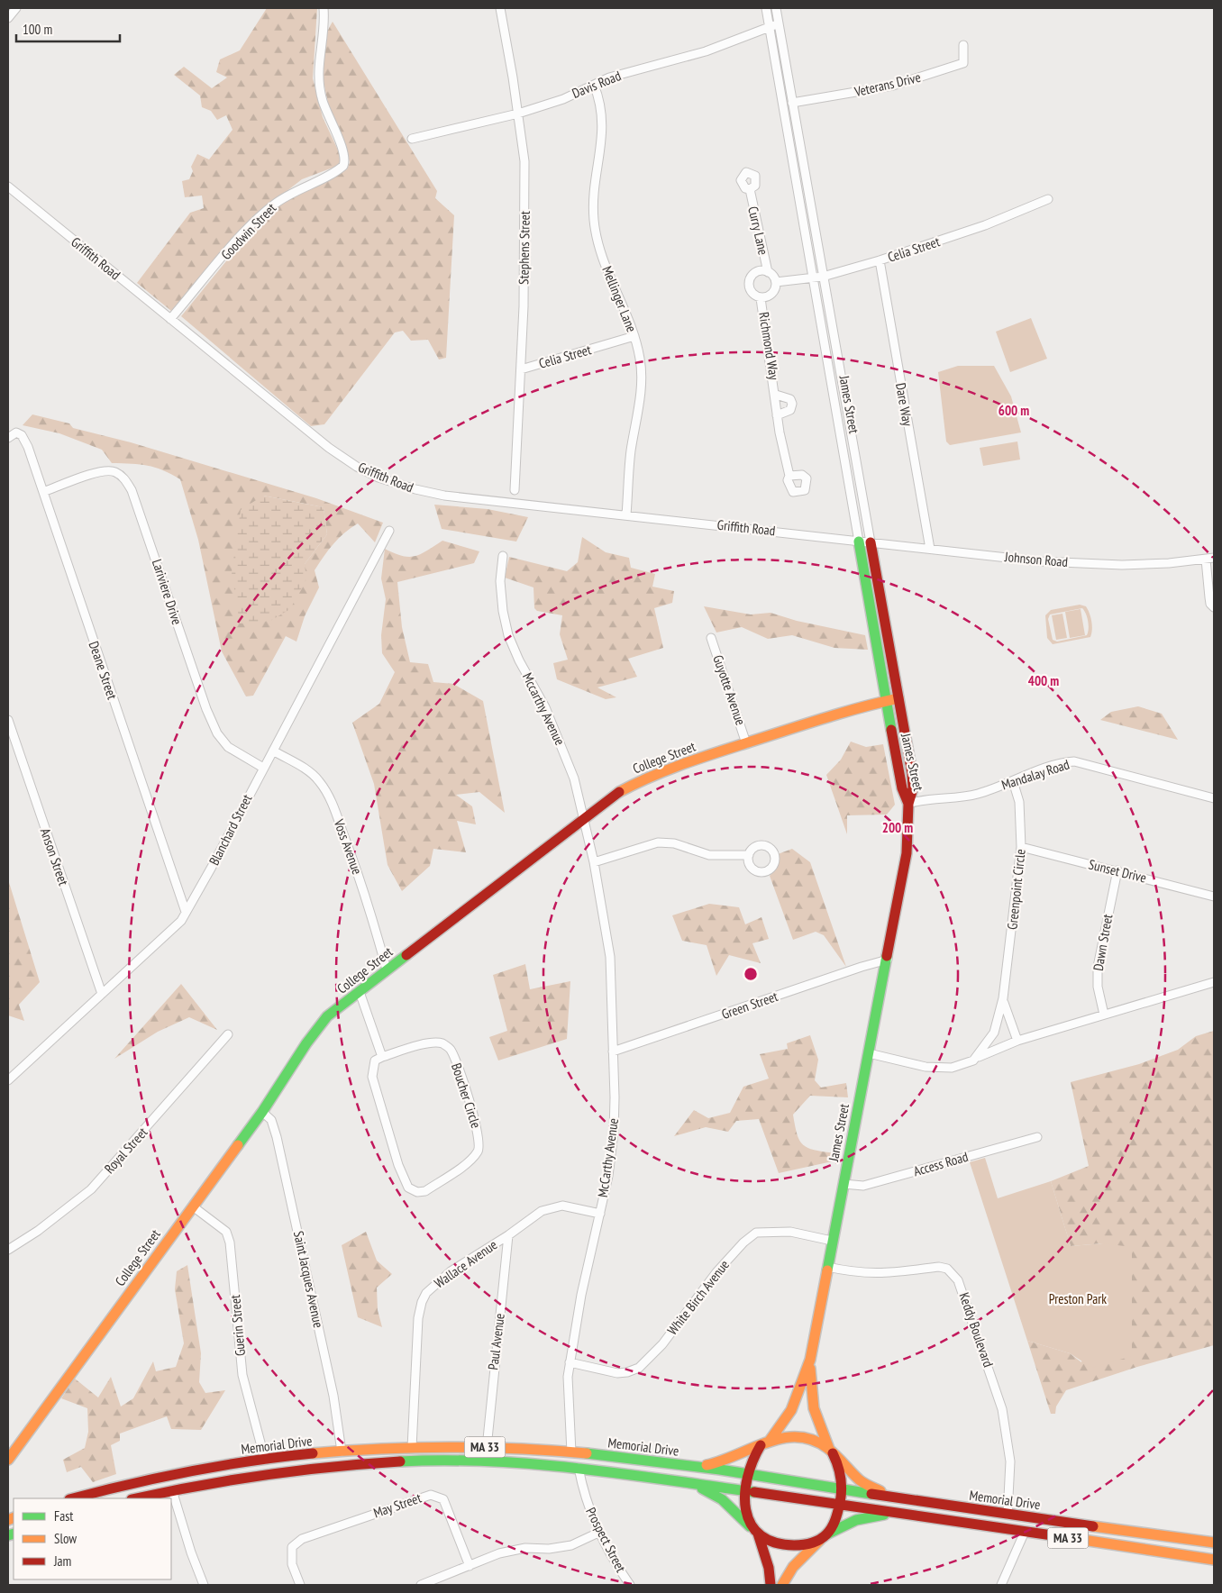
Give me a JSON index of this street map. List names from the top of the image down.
{
  "streets": {
    "main road": [
      "James Street",
      "College Street",
      "Memorial Drive",
      "MA 33"
    ],
    "street": [
      "Davis Road",
      "Veterans Drive",
      "Curry Lane",
      "Goodwin Street",
      "Stephens Street",
      "Celia Street",
      "Griffith Road",
      "Mellinger Lane",
      "Richmond Way",
      "Dare Way",
      "Johnson Road",
      "Lariviere Drive",
      "Deane Street",
      "Guyotte Avenue",
      "Mccarthy Avenue",
      "Mandalay Road",
      "Blanchard Street",
      "Voss Avenue",
      "Anson Street",
      "Sunset Drive",
      "Greenpoint Circle",
      "Dawn Street",
      "Green Street",
      "Boucher Circle",
      "Royal Street",
      "McCarthy Avenue",
      "Access Road",
      "Wallace Avenue",
      "Saint Jacques Avenue",
      "White Birch Avenue",
      "Guerin Street",
      "Keddy Boulevard",
      "Paul Avenue",
      "May Street",
      "Prospect Street"
    ]
  },
  "crossings": [
    ["Davis Road", "Stephens Street"],
    ["Davis Road", "Mellinger Lane"],
    ["Davis Road", "James Street"],
    ["Veterans Drive", "James Street"],
    ["Curry Lane", "Celia Street"],
    ["Curry Lane", "Richmond Way"],
    ["Goodwin Street", "Griffith Road"],
    ["Stephens Street", "Celia Street"],
    ["Celia Street", "Mellinger Lane"],
    ["Celia Street", "Richmond Way"],
    ["Celia Street", "James Street"],
    ["Celia Street", "Dare Way"],
    ["Griffith Road", "Mellinger Lane"],
    ["Griffith Road", "James Street"],
    ["Griffith Road", "Johnson Road"],
    ["James Street", "Johnson Road"],
    ["James Street", "College Street"],
    ["James Street", "Mandalay Road"],
    ["James Street", "Green Street"],
    ["James Street", "Access Road"],
    ["James Street", "White Birch Avenue"],
    ["James Street", "Keddy Boulevard"],
    ["James Street", "Memorial Drive"],
    ["Dare Way", "Johnson Road"],
    ["Lariviere Drive", "Deane Street"],
    ["Lariviere Drive", "Blanchard Street"],
    ["Deane Street", "Blanchard Street"],
    ["Guyotte Avenue", "College Street"],
    ["Mccarthy Avenue", "College Street"],
    ["Mccarthy Avenue", "McCarthy Avenue"],
    ["College Street", "Voss Avenue"],
    ["College Street", "Saint Jacques Avenue"],
    ["College Street", "Guerin Street"],
    ["Mandalay Road", "Greenpoint Circle"],
    ["Blanchard Street", "Voss Avenue"],
    ["Blanchard Street", "Anson Street"],
    ["Sunset Drive", "Greenpoint Circle"],
    ["Sunset Drive", "Dawn Street"],
    ["Green Street", "McCarthy Avenue"],
    ["McCarthy Avenue", "Wallace Avenue"],
    ["McCarthy Avenue", "White Birch Avenue"],
    ["McCarthy Avenue", "Memorial Drive"],
    ["Wallace Avenue", "Paul Avenue"],
    ["Wallace Avenue", "Memorial Drive"],
    ["Saint Jacques Avenue", "Memorial Drive"],
    ["Guerin Street", "Memorial Drive"],
    ["Keddy Boulevard", "Memorial Drive"],
    ["Paul Avenue", "Memorial Drive"],
    ["Memorial Drive", "Prospect Street"]
  ],
  "parks": ["Preston Park"],
  "legend": ["Fast", "Slow", "Jam"],
  "scale_bar": "100 m",
  "rings": ["600 m", "400 m", "200 m"]
}
